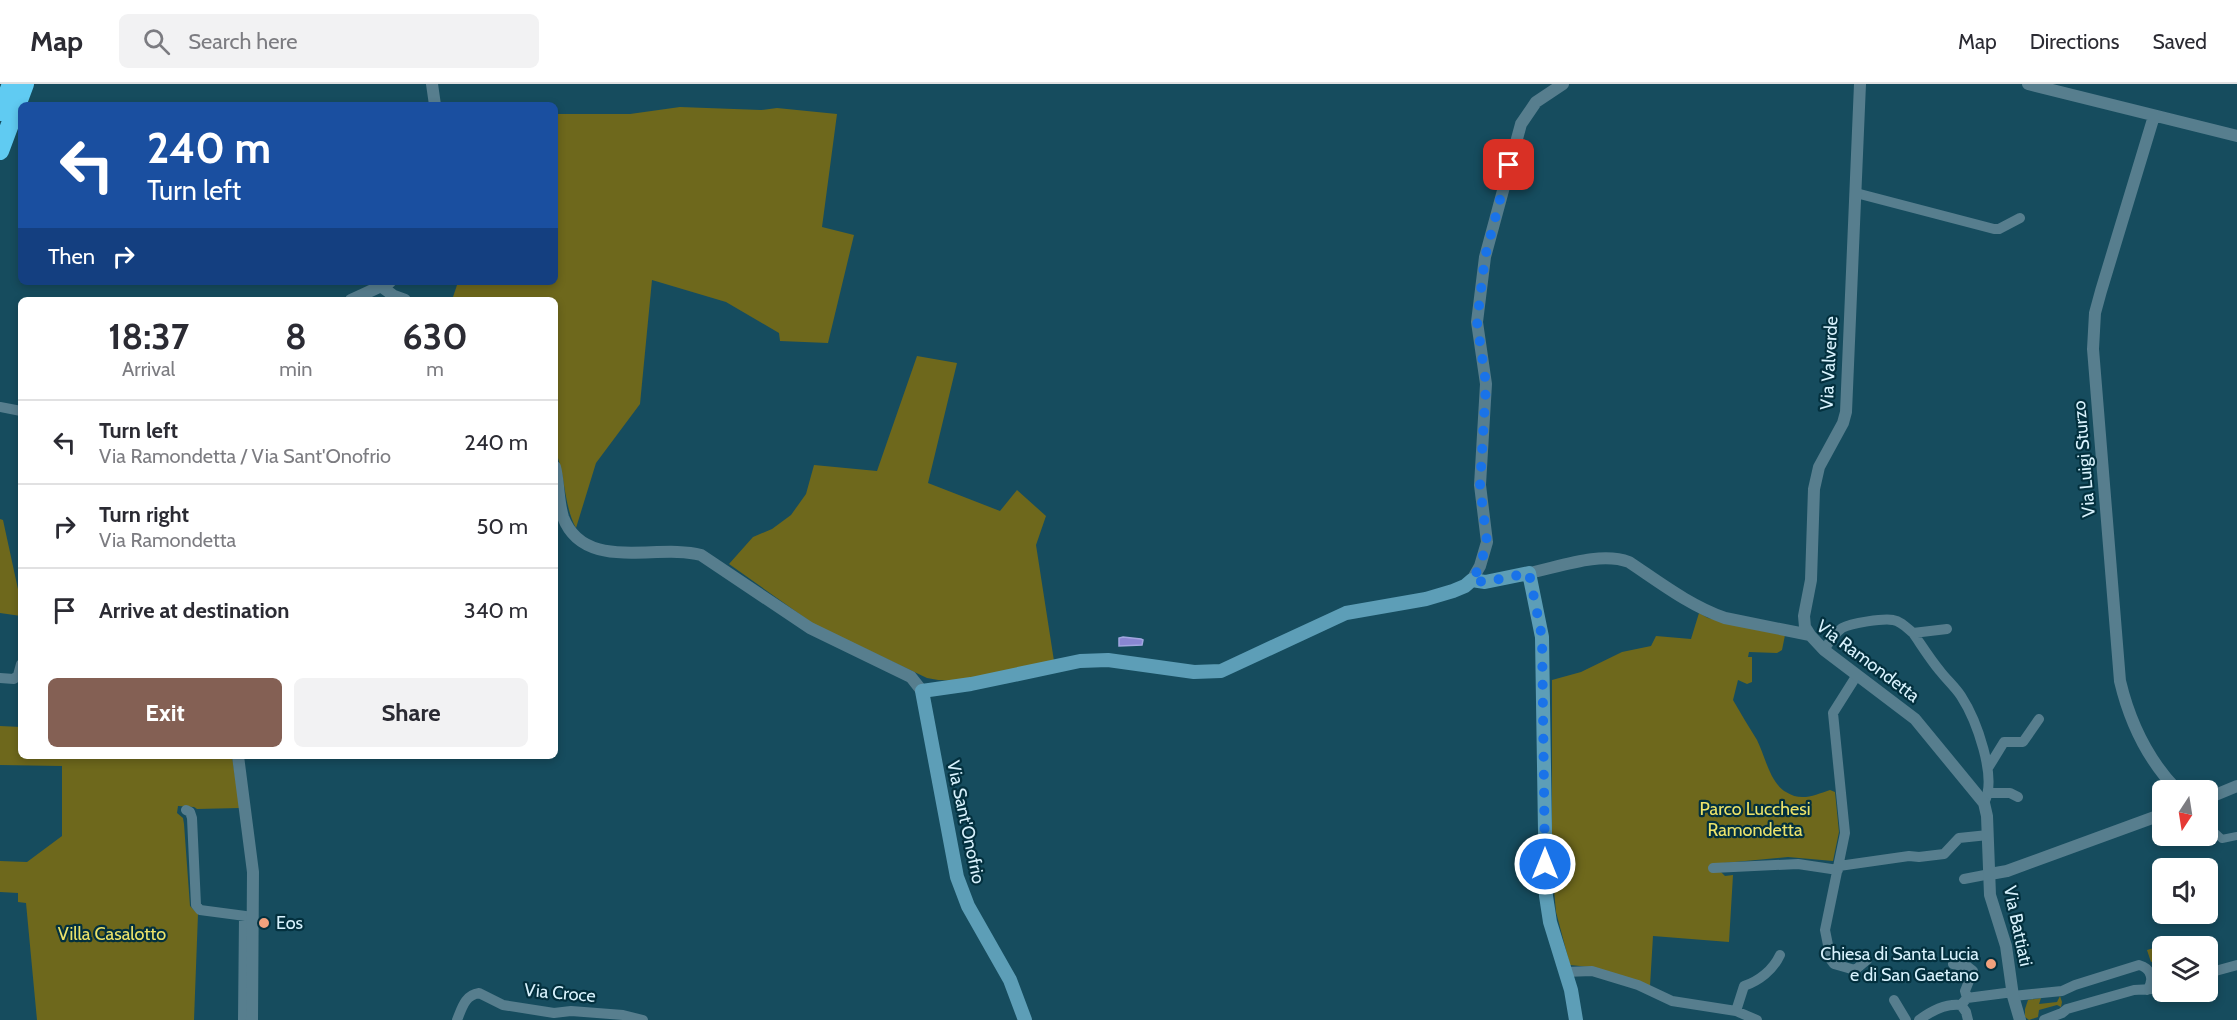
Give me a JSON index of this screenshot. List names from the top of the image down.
{
  "streets": {
    "main road": ["Via Sant'Onofrio"],
    "street": [
      "Via Valverde",
      "Via Luigi Sturzo",
      "Via Ramondetta",
      "Via Battiati",
      "Via Croce"
    ]
  },
  "crossings": [
    ["Via Valverde", "Via Ramondetta"],
    ["Via Ramondetta", "Via Battiati"]
  ],
  "parks": ["Parco Lucchesi Ramondetta", "Villa Casalotto"],
  "places": ["Eos", "Chiesa di Santa Lucia e di San Gaetano"],
  "north": "bottom",
  "page": {
    "header": "Map",
    "search": "Search here",
    "nav": ["Map", "Directions", "Saved"],
    "turn": ["240 m", "Turn left"],
    "then": "Then",
    "eta": [
      "18:37",
      "Arrival",
      "8",
      "min",
      "630",
      "m"
    ],
    "list": [
      {
        "name": "Turn left",
        "note": "Via Ramondetta / Via Sant'Onofrio",
        "value": "240 m"
      },
      {
        "name": "Turn right",
        "note": "Via Ramondetta",
        "value": "50 m"
      },
      {
        "name": "Arrive at destination",
        "value": "340 m"
      }
    ],
    "buttons": ["Exit", "Share"]
  }
}
